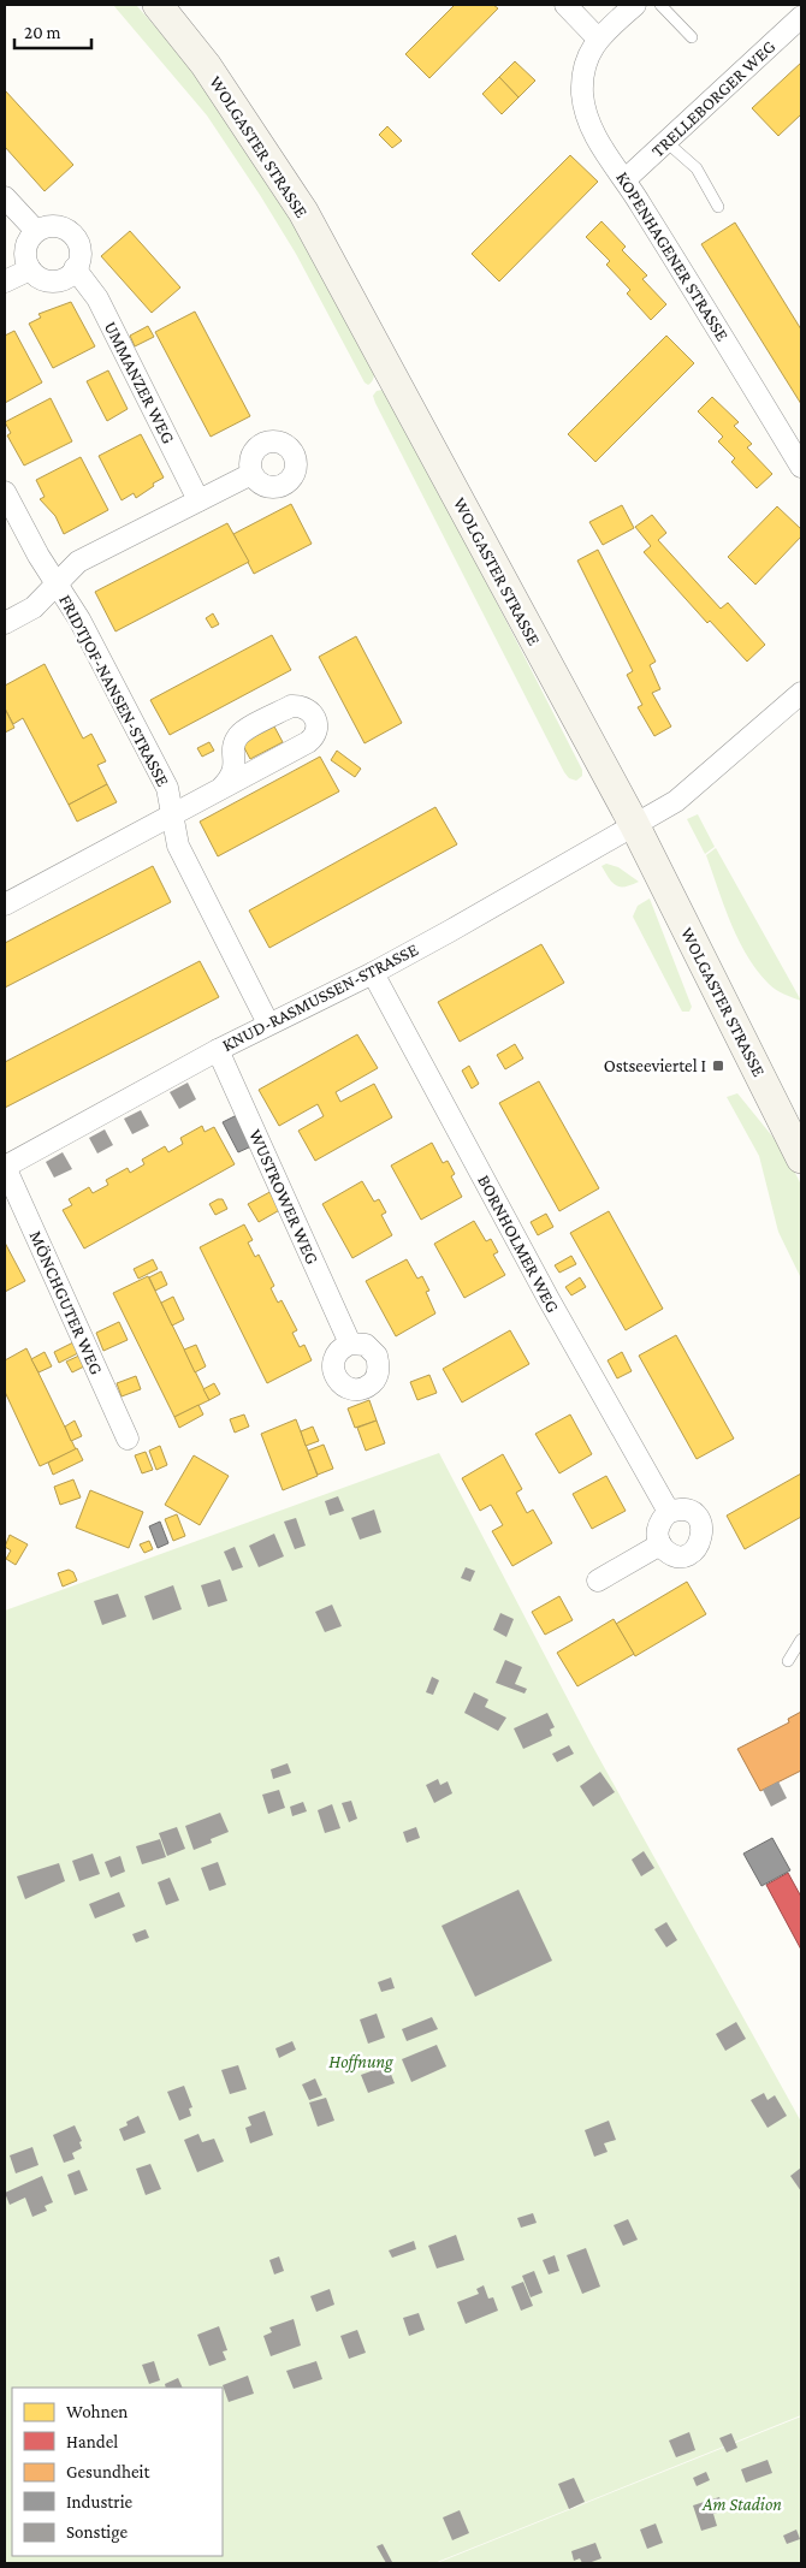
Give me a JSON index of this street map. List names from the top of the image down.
{
  "streets": {
    "main road": ["WOLGASTER STRASSE"],
    "street": [
      "TRELLEBORGER WEG",
      "KOPENHAGENER STRASSE",
      "UMMANZER WEG",
      "FRIDTJOF-NANSEN-STRASSE",
      "KNUD-RASMUSSEN-STRASSE",
      "WUSTROWER WEG",
      "BORNHOLMER WEG",
      "MÖNCHGUTER WEG"
    ]
  },
  "crossings": [
    ["TRELLEBORGER WEG", "KOPENHAGENER STRASSE"],
    ["WOLGASTER STRASSE", "KNUD-RASMUSSEN-STRASSE"],
    ["FRIDTJOF-NANSEN-STRASSE", "KNUD-RASMUSSEN-STRASSE"],
    ["KNUD-RASMUSSEN-STRASSE", "WUSTROWER WEG"],
    ["KNUD-RASMUSSEN-STRASSE", "BORNHOLMER WEG"],
    ["KNUD-RASMUSSEN-STRASSE", "MÖNCHGUTER WEG"]
  ],
  "parks": ["Hoffnung", "Am Stadion"],
  "places": {
    "transit": ["Ostseeviertel I"]
  },
  "legend": [
    "Wohnen",
    "Handel",
    "Gesundheit",
    "Industrie",
    "Sonstige"
  ],
  "scale_bar": "20 m"
}
